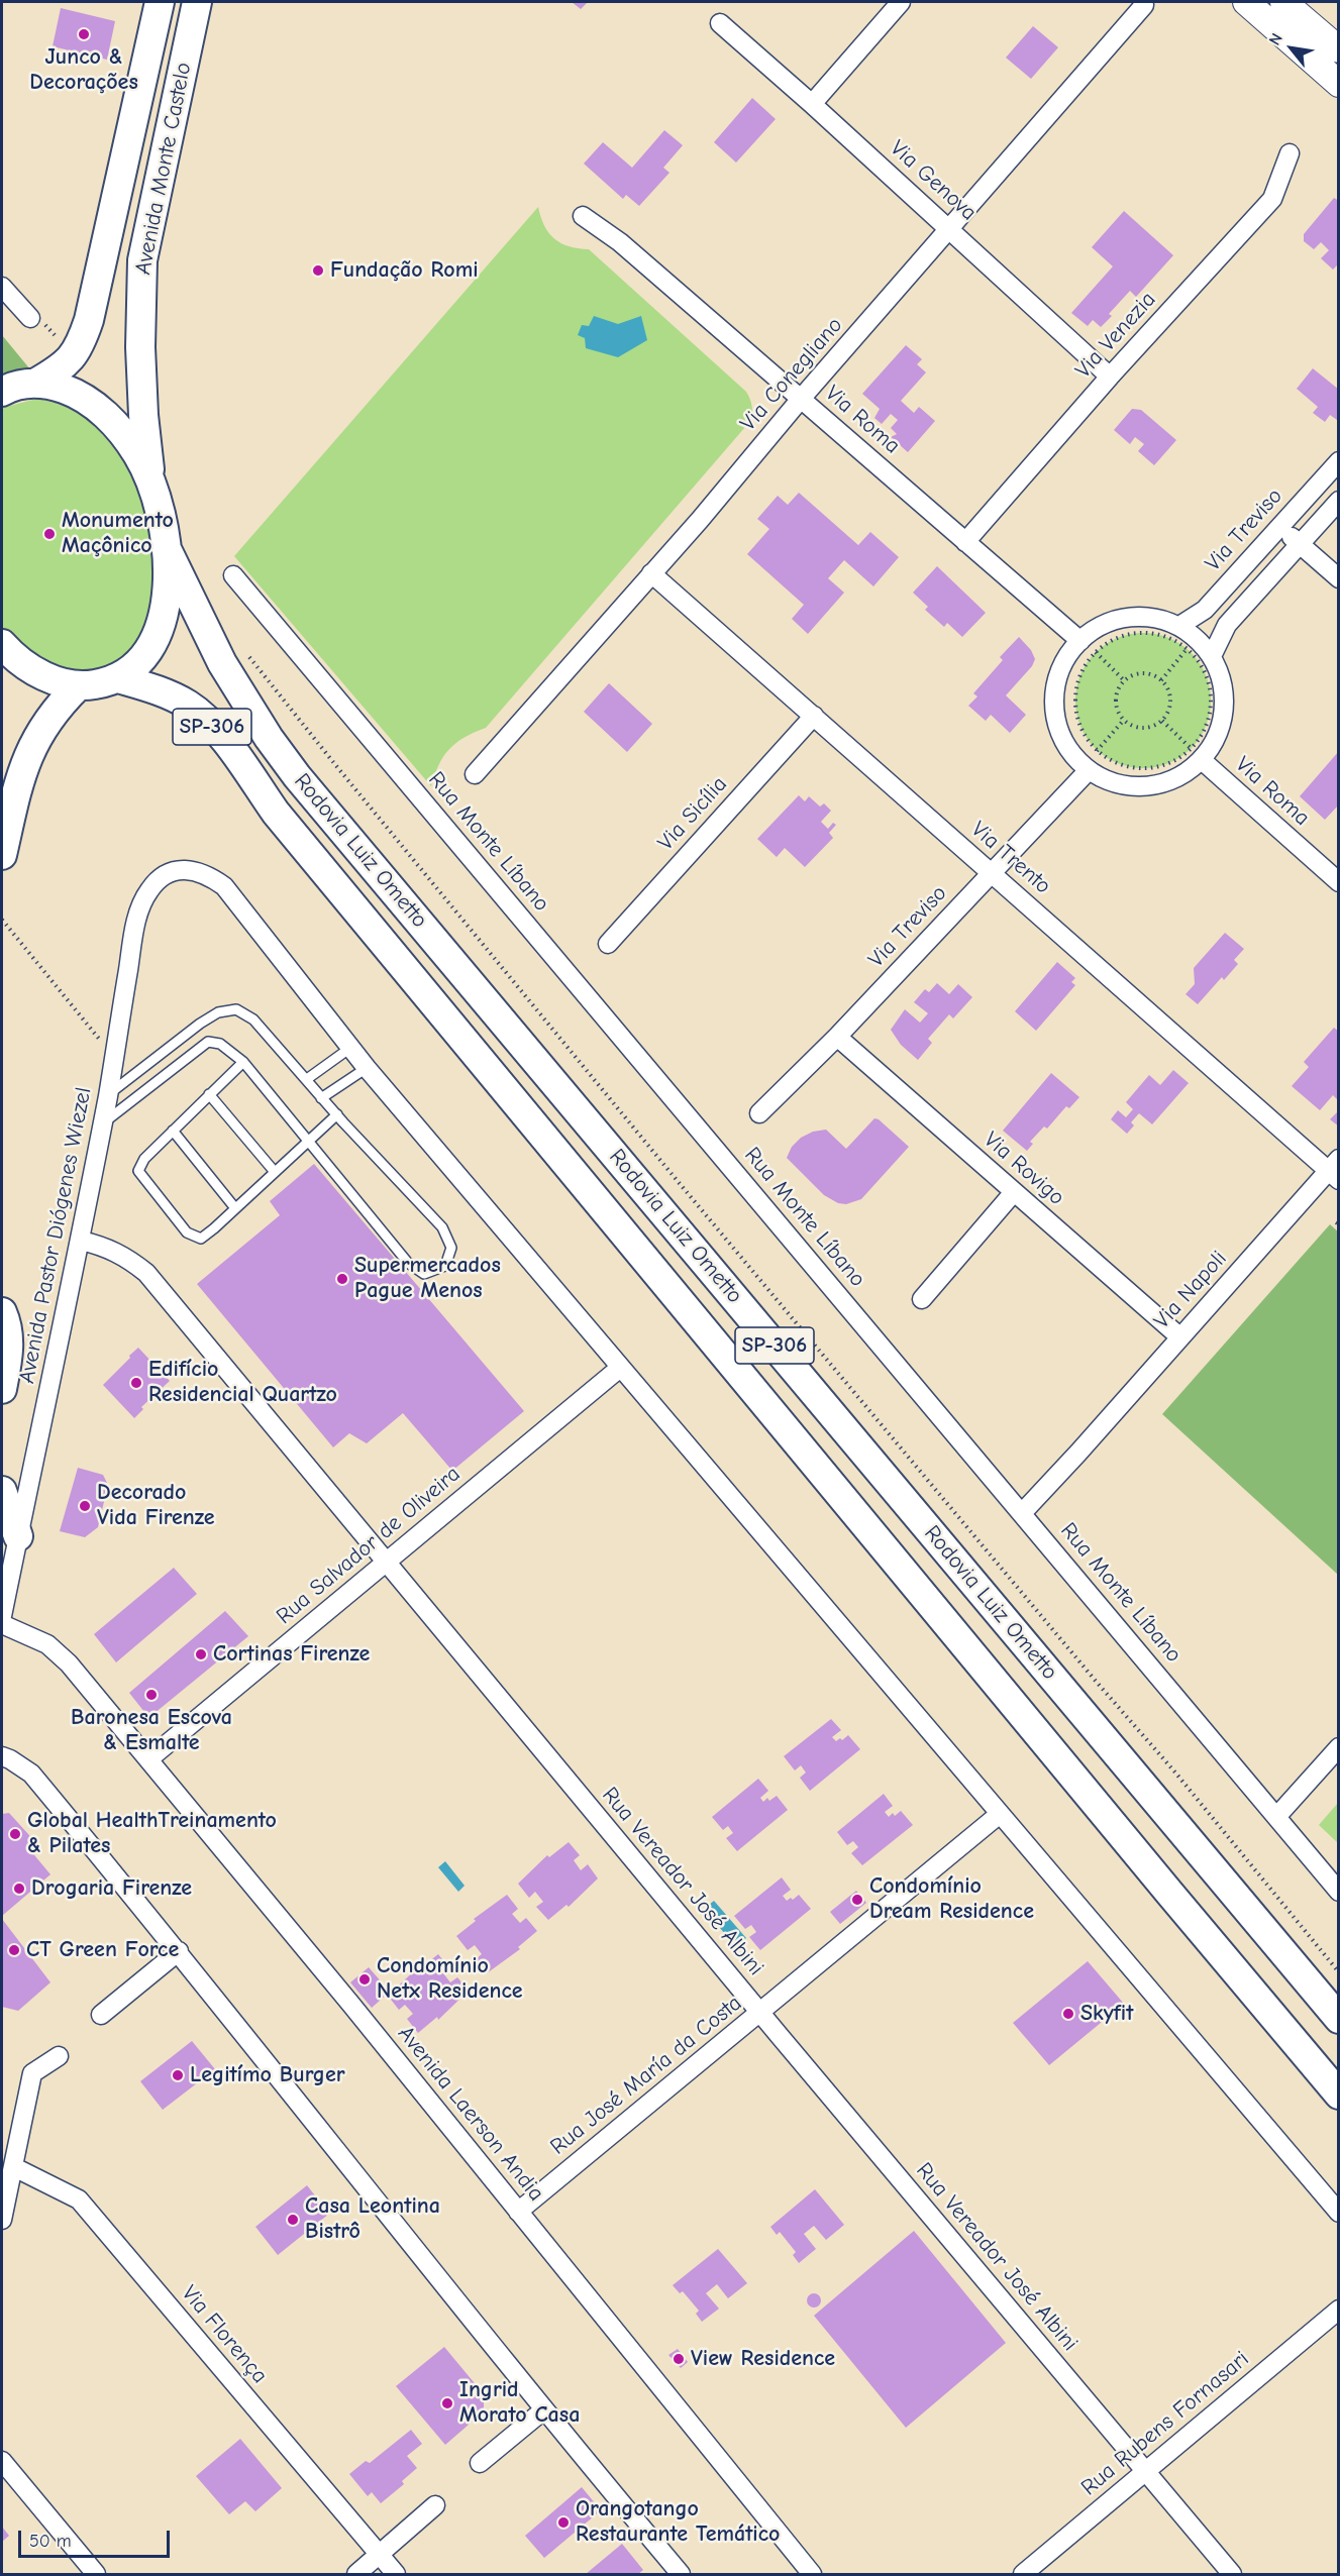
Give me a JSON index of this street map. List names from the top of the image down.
{
  "streets": {
    "main road": ["Avenida Monte Castelo", "SP-306", "Rodovia Luiz Ometto"],
    "street": [
      "Via Genova",
      "Via Venezia",
      "Via Conegliano",
      "Via Roma",
      "Via Treviso",
      "Via Sicília",
      "Rua Monte Líbano",
      "Via Trento",
      "Via Rovigo",
      "Avenida Pastor Diógenes Wiezel",
      "Via Napoli",
      "Rua Salvador de Oliveira",
      "Rua Vereador José Albini",
      "Rua José María da Costa",
      "Avenida Laerson Andia",
      "Via Florença",
      "Rua Rubens Fornasari"
    ]
  },
  "crossings": [
    ["Avenida Monte Castelo", "SP-306"],
    ["Via Genova", "Via Venezia"],
    ["Via Genova", "Via Conegliano"],
    ["Via Venezia", "Via Roma"],
    ["Via Conegliano", "Via Roma"],
    ["Via Conegliano", "Via Trento"],
    ["Via Treviso", "Via Trento"],
    ["Via Treviso", "Via Rovigo"],
    ["SP-306", "Rodovia Luiz Ometto"],
    ["Via Sicília", "Via Trento"],
    ["Rua Monte Líbano", "Via Napoli"],
    ["Via Trento", "Via Napoli"],
    ["Via Rovigo", "Via Napoli"],
    ["Avenida Pastor Diógenes Wiezel", "Rua Vereador José Albini"],
    ["Rua Salvador de Oliveira", "Rua Vereador José Albini"],
    ["Rua Salvador de Oliveira", "Avenida Laerson Andia"],
    ["Rua Vereador José Albini", "Rua José María da Costa"],
    ["Rua Vereador José Albini", "Rua Rubens Fornasari"],
    ["Rua José María da Costa", "Avenida Laerson Andia"]
  ],
  "places": [
    "Junco & Decorações",
    "Fundação Romi",
    "Monumento Maçônico",
    "Supermercados Pague Menos",
    "Edifício Residencial Quartzo",
    "Decorado Vida Firenze",
    "Cortinas Firenze",
    "Baronesa Escova & Esmalte",
    "Global HealthTreinamento & Pilates",
    "Drogaria Firenze",
    "Condomínio Dream Residence",
    "CT Green Force",
    "Condomínio Netx Residence",
    "Skyfit",
    "Legitímo Burger",
    "Casa Leontina Bistrô",
    "View Residence",
    "Ingrid Morato Casa",
    "Orangotango Restaurante Temático"
  ],
  "scale_bar": "50 m",
  "north": "top left"
}
